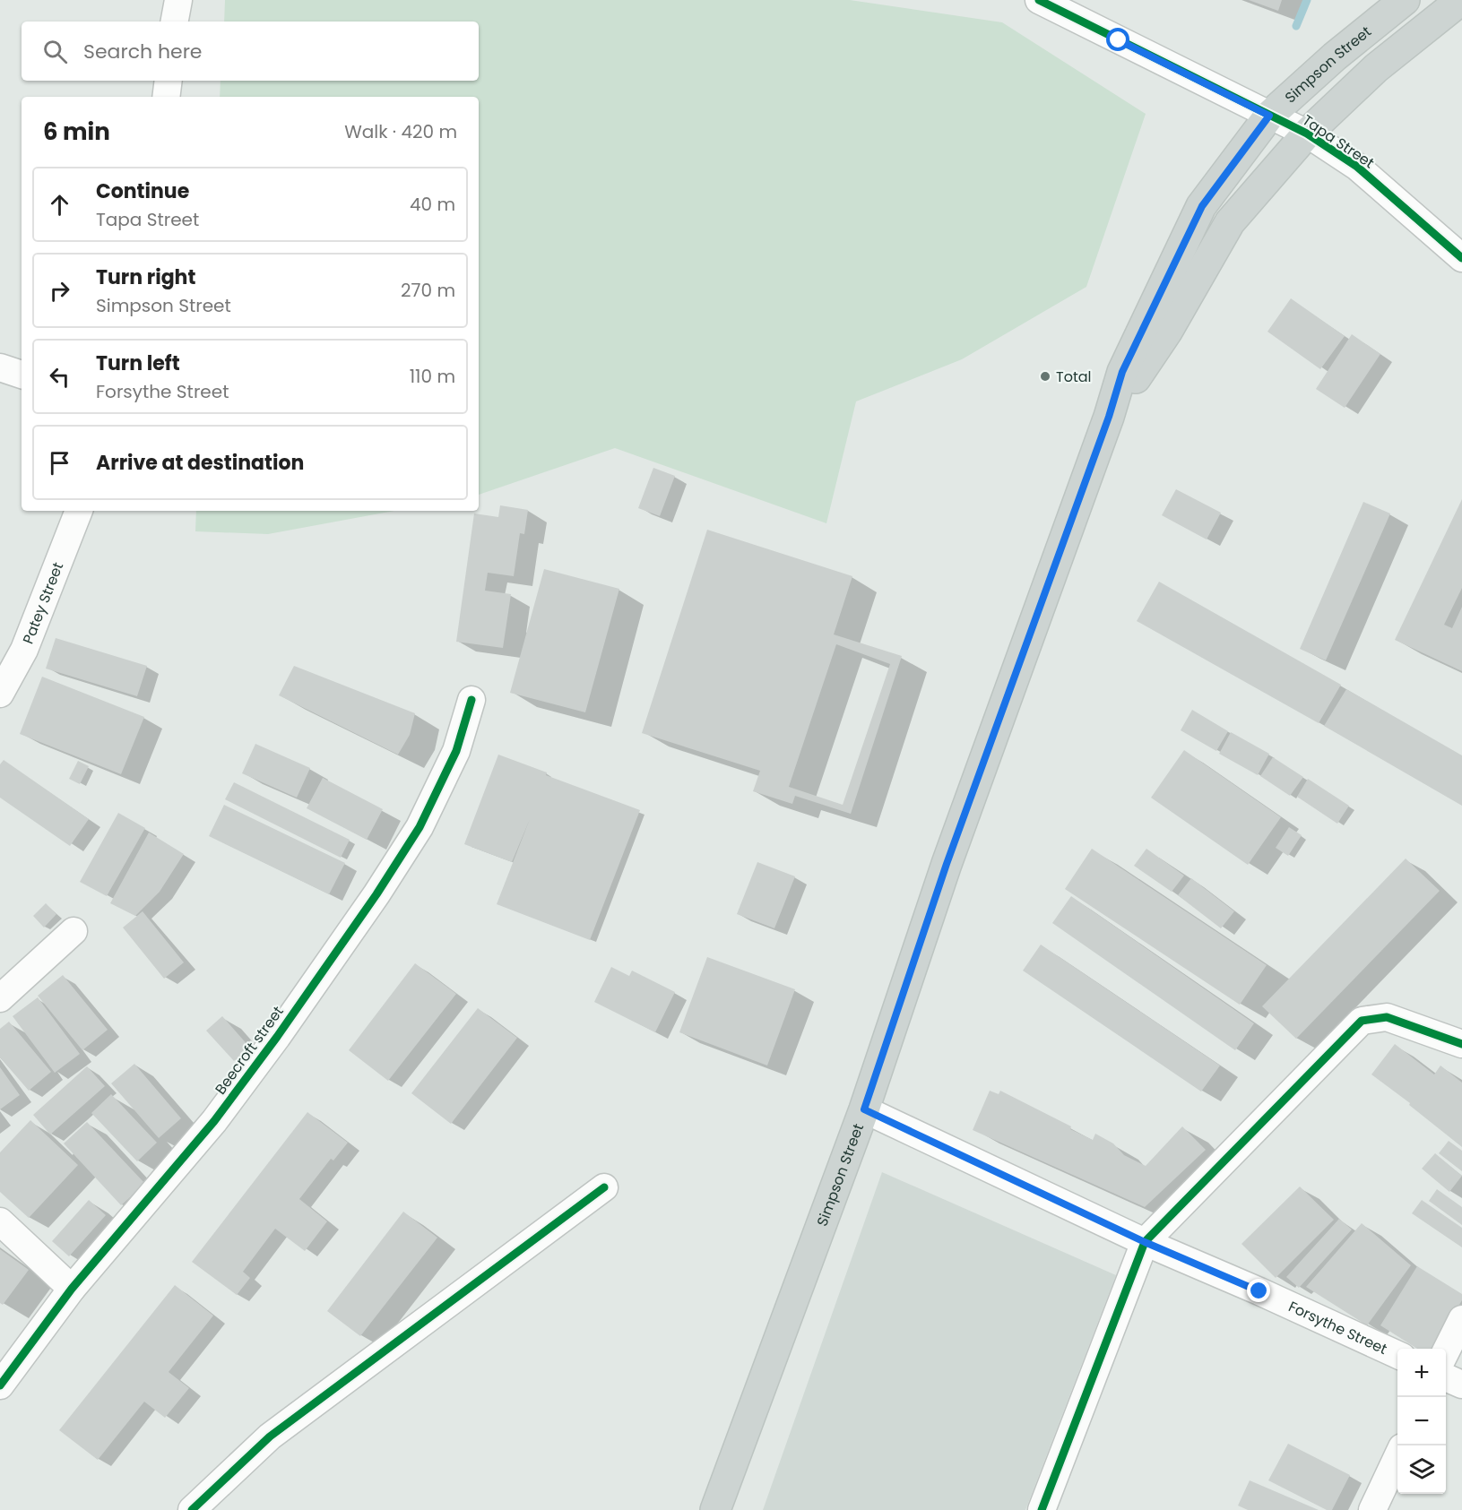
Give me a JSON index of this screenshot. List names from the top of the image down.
{
  "streets": {
    "main road": ["Simpson Street"],
    "street": [
      "Tapa Street",
      "Patey Street",
      "Beecroft street",
      "Forsythe Street"
    ]
  },
  "crossings": [
    ["Simpson Street", "Tapa Street"],
    ["Simpson Street", "Forsythe Street"]
  ],
  "places": ["Total"],
  "page": {
    "search": "Search here",
    "heading": ["6 min", "Walk · 420 m"],
    "list": [
      ["Continue", "Tapa Street", "40 m"],
      ["Turn right", "Simpson Street", "270 m"],
      ["Turn left", "Forsythe Street", "110 m"],
      "Arrive at destination"
    ],
    "map_buttons": ["+", "−"]
  }
}
